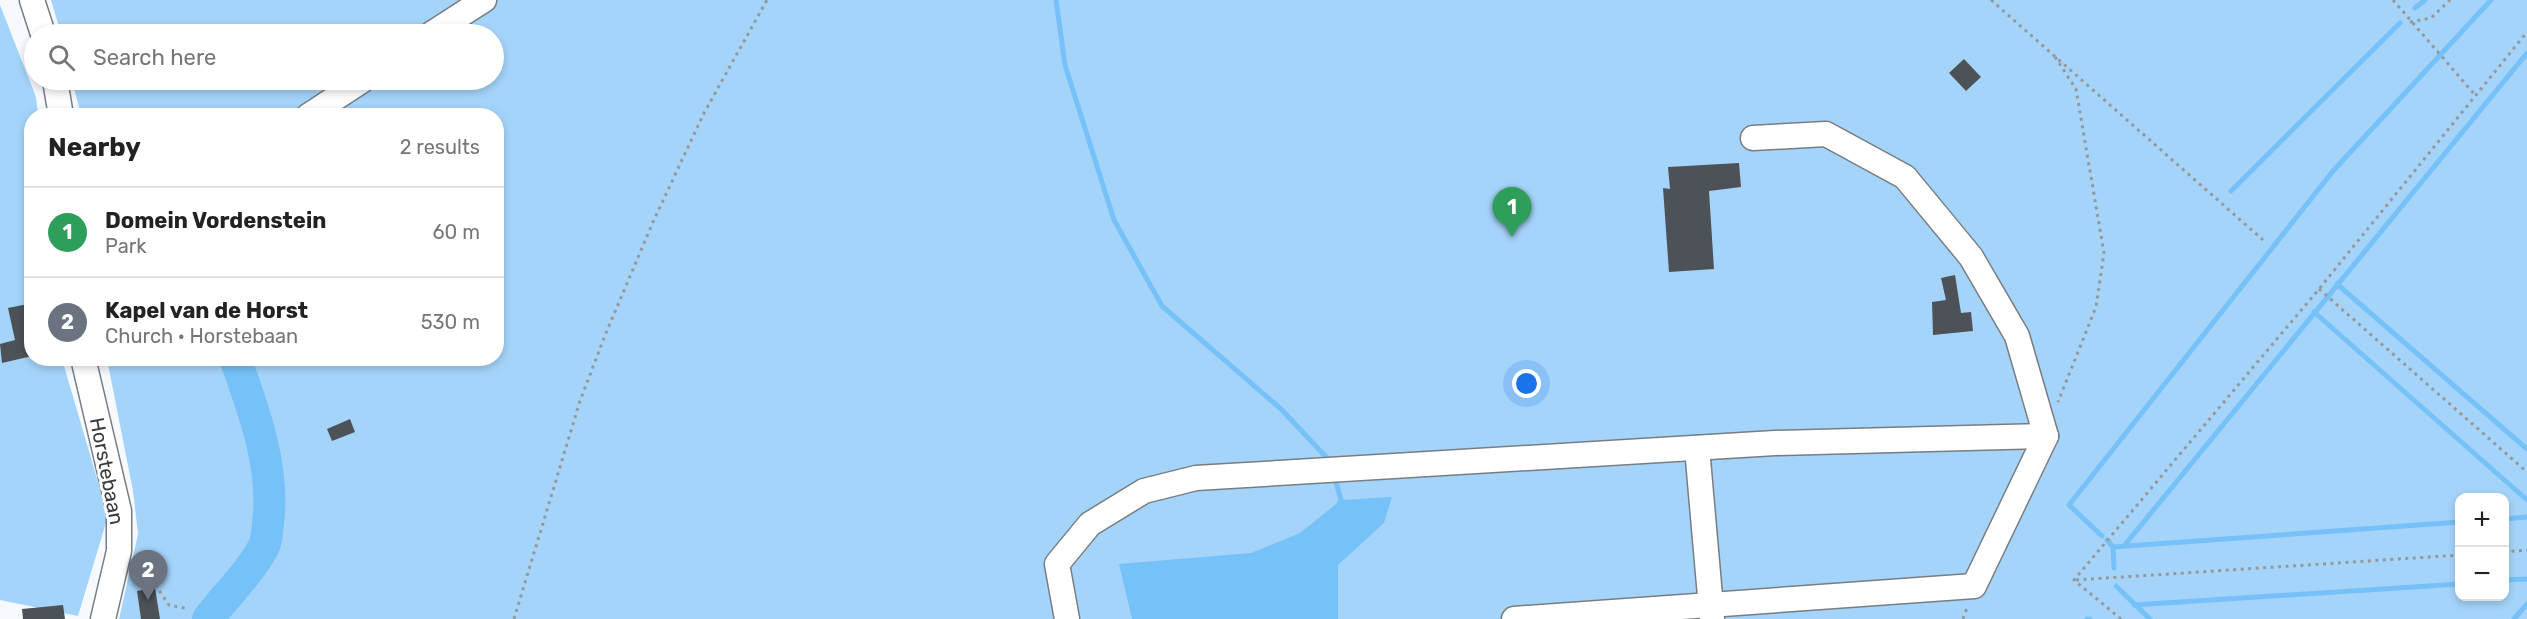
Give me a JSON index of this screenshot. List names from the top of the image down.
{
  "streets": {
    "street": ["Horstebaan"]
  },
  "page": {
    "search": "Search here",
    "heading": ["Nearby", "2 results"],
    "list": [
      {
        "mark": "1",
        "name": "Domein Vordenstein",
        "note": "Park",
        "value": "60 m"
      },
      {
        "mark": "2",
        "name": "Kapel van de Horst",
        "note": "Church · Horstebaan",
        "value": "530 m"
      }
    ],
    "pins": ["1", "2"],
    "map_buttons": ["+", "−"]
  }
}
